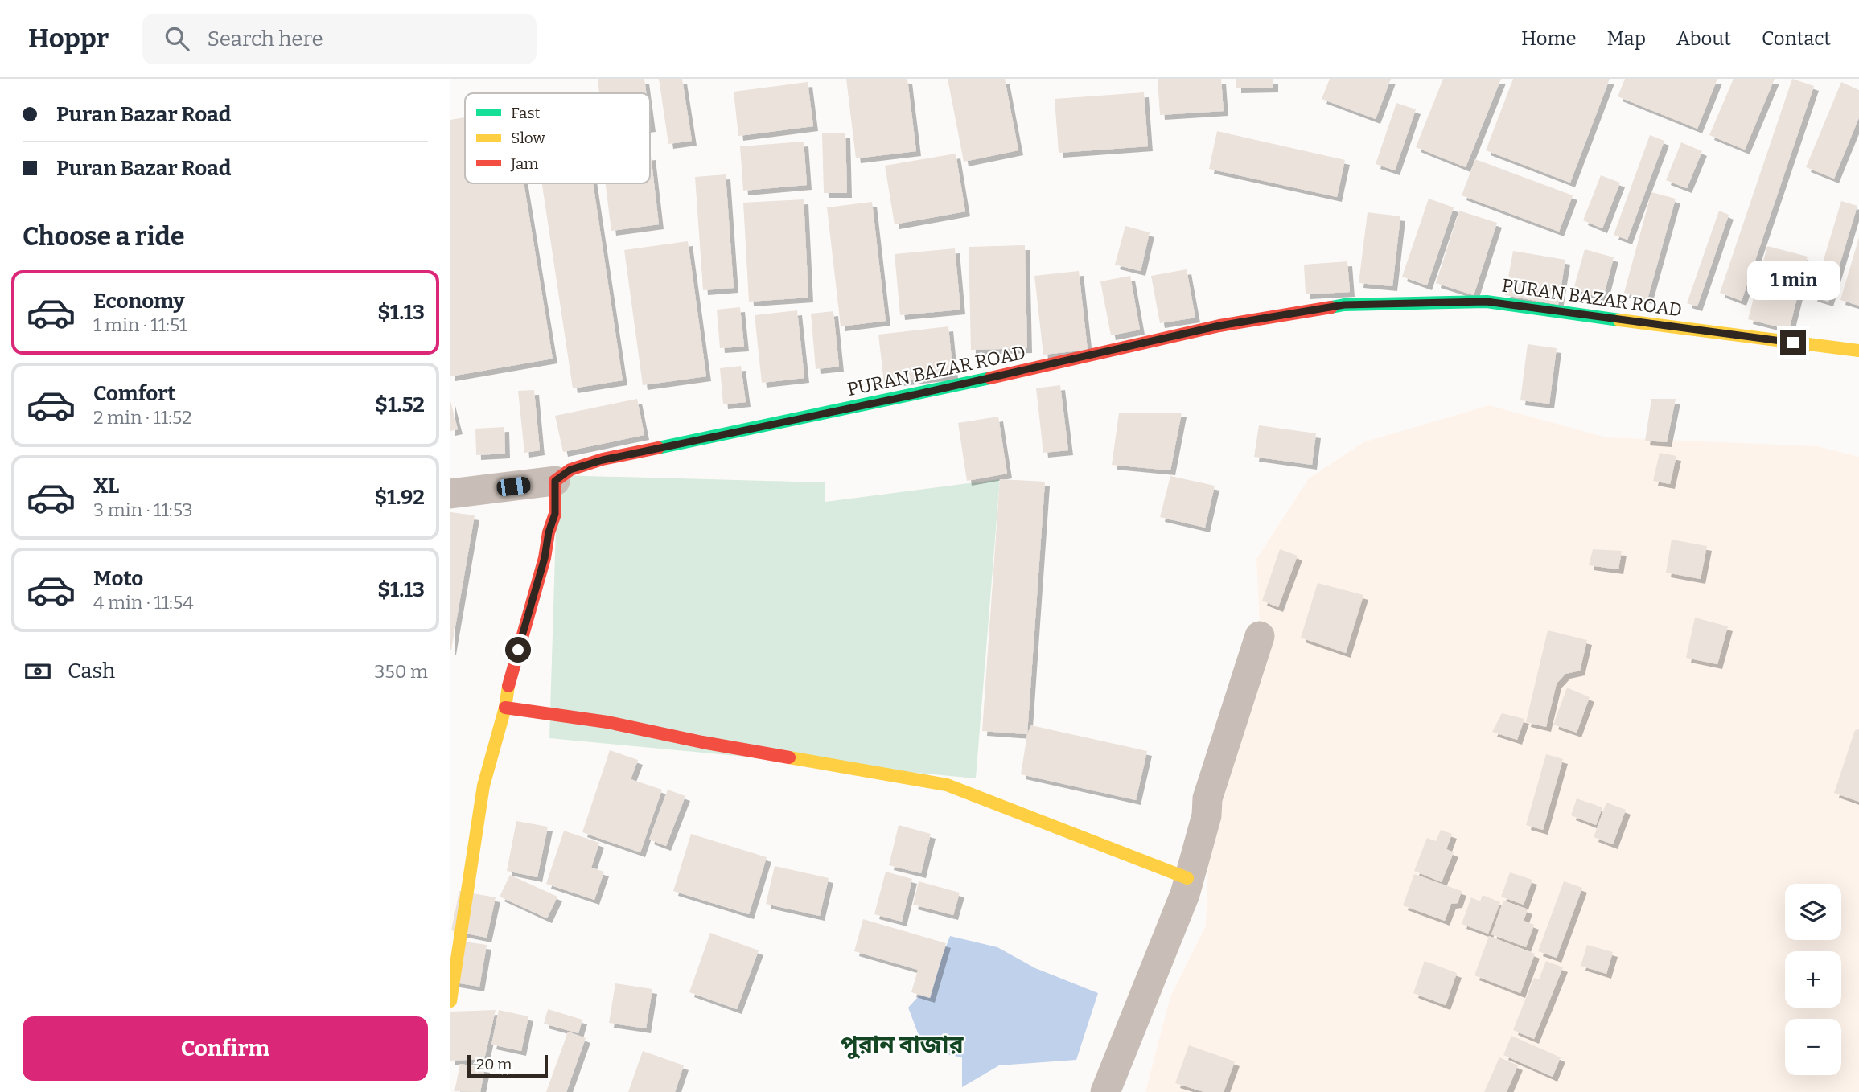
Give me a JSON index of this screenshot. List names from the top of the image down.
{
  "streets": {
    "street": ["PURAN BAZAR ROAD"]
  },
  "districts": ["পুরান বাজার"],
  "legend": ["Fast", "Slow", "Jam"],
  "scale_bar": "20 m",
  "page": {
    "header": "Hoppr",
    "search": "Search here",
    "nav": [
      "Home",
      "Map",
      "About",
      "Contact"
    ],
    "banner": ["Puran Bazar Road", "Puran Bazar Road"],
    "heading": "Choose a ride",
    "bubble": "1 min",
    "list": [
      {
        "name": "Economy",
        "note": "1 min · 11:51",
        "value": "$1.13"
      },
      {
        "name": "Comfort",
        "note": "2 min · 11:52",
        "value": "$1.52"
      },
      {
        "name": "XL",
        "note": "3 min · 11:53",
        "value": "$1.92"
      },
      {
        "name": "Moto",
        "note": "4 min · 11:54",
        "value": "$1.13"
      }
    ],
    "pay": ["Cash", "350 m"],
    "map_buttons": ["+", "−"],
    "buttons": "Confirm",
    "scale": "20 m"
  }
}
